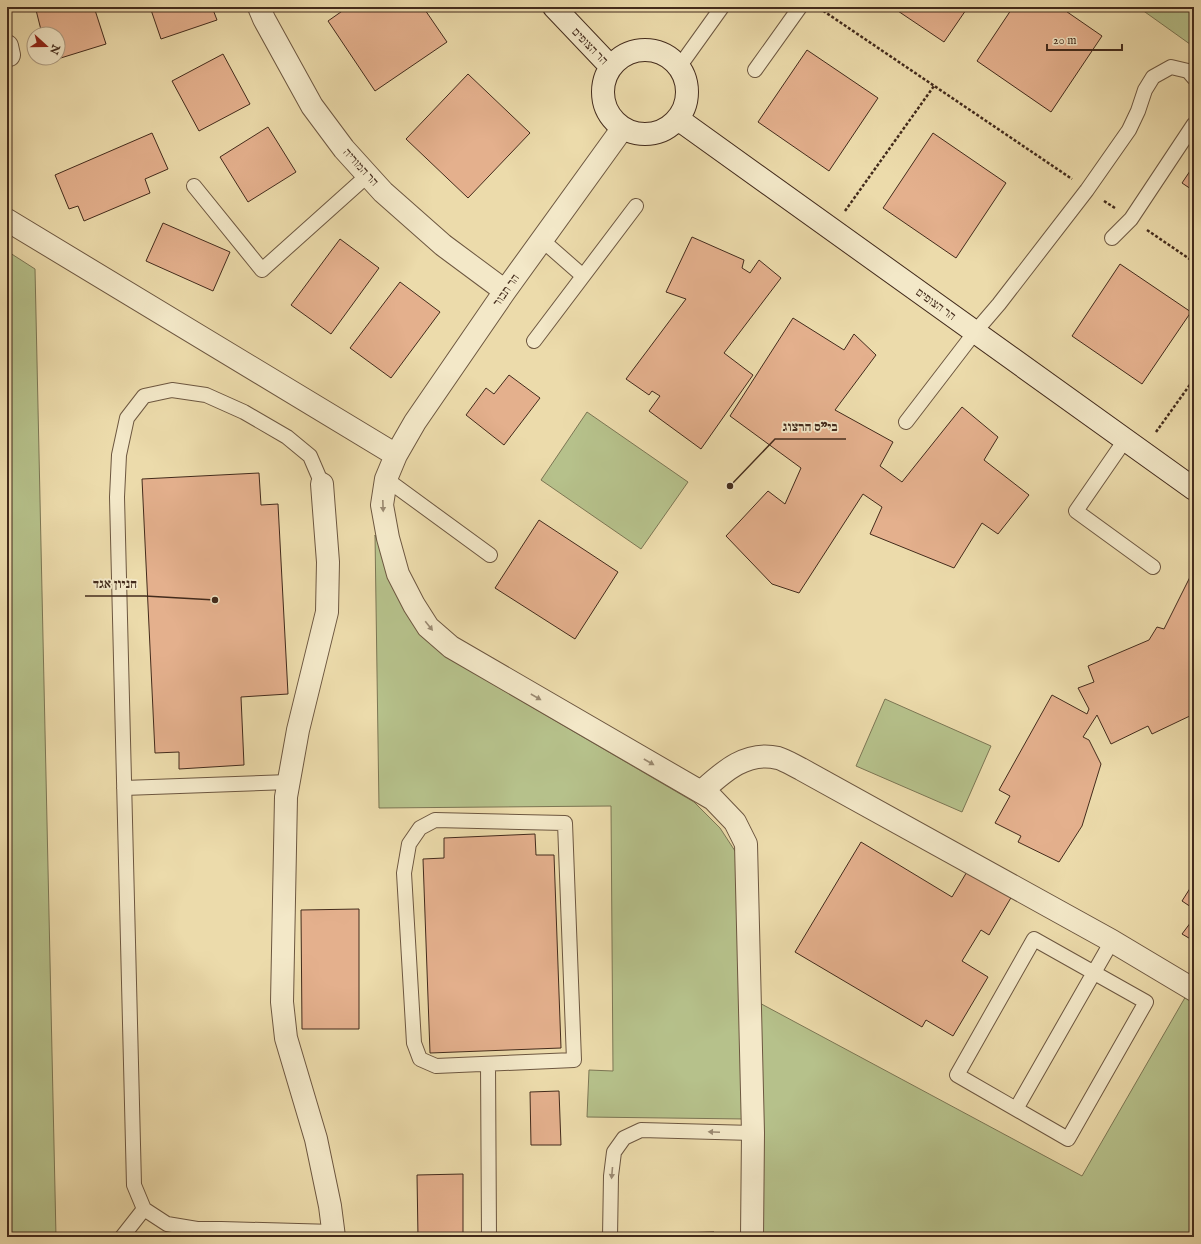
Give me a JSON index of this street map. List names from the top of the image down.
{
  "streets": {
    "street": ["הר הצופים", "הר המוריה", "הר תבור"]
  },
  "crossings": [
    ["הר הצופים", "הר תבור"],
    ["הר המוריה", "הר תבור"]
  ],
  "places": ["בי\"ס הרצוג", "חניון אגד"],
  "scale_bar": "20 m",
  "north": "right"
}
